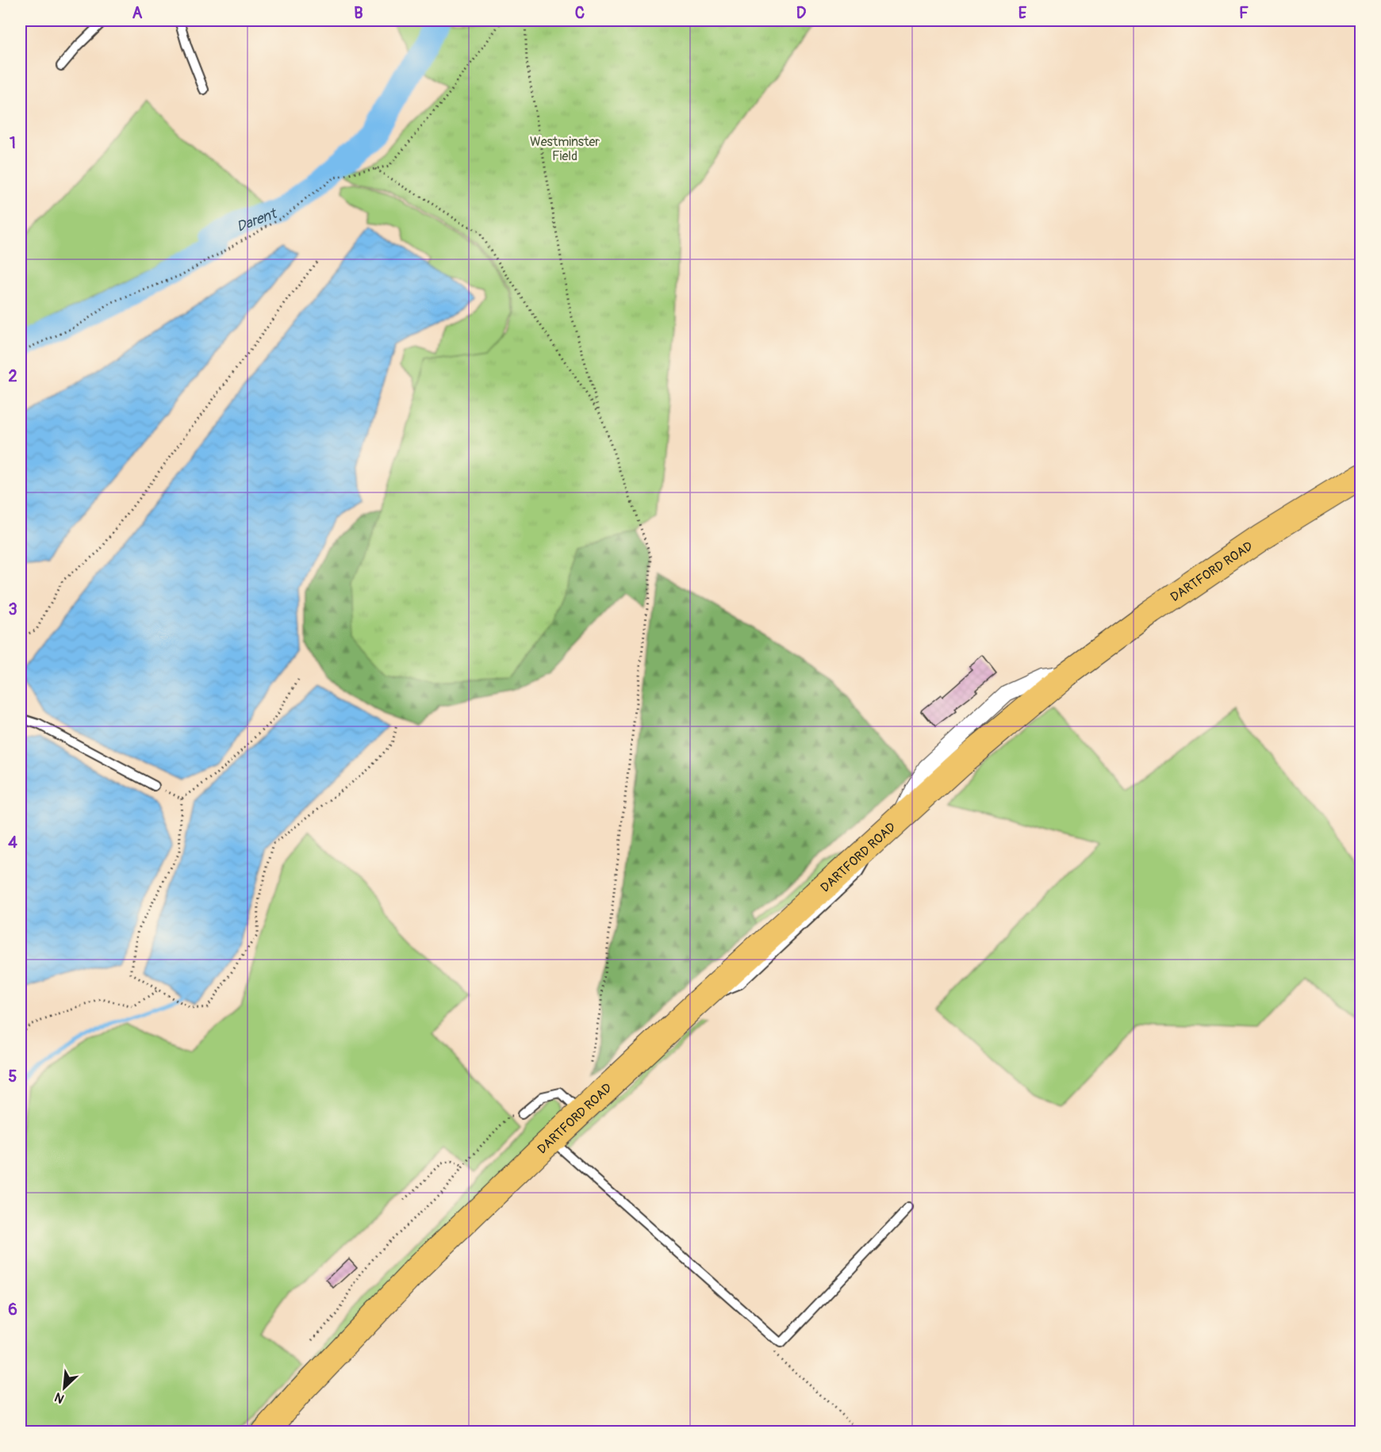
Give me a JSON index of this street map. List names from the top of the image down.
{
  "streets": {
    "main road": ["DARTFORD ROAD"]
  },
  "water": ["Darent"],
  "parks": ["Westminster Field"],
  "north": "bottom left",
  "grid": {
    "columns": [
      "A",
      "B",
      "C",
      "D",
      "E",
      "F"
    ],
    "rows": [
      "1",
      "2",
      "3",
      "4",
      "5",
      "6"
    ]
  }
}
